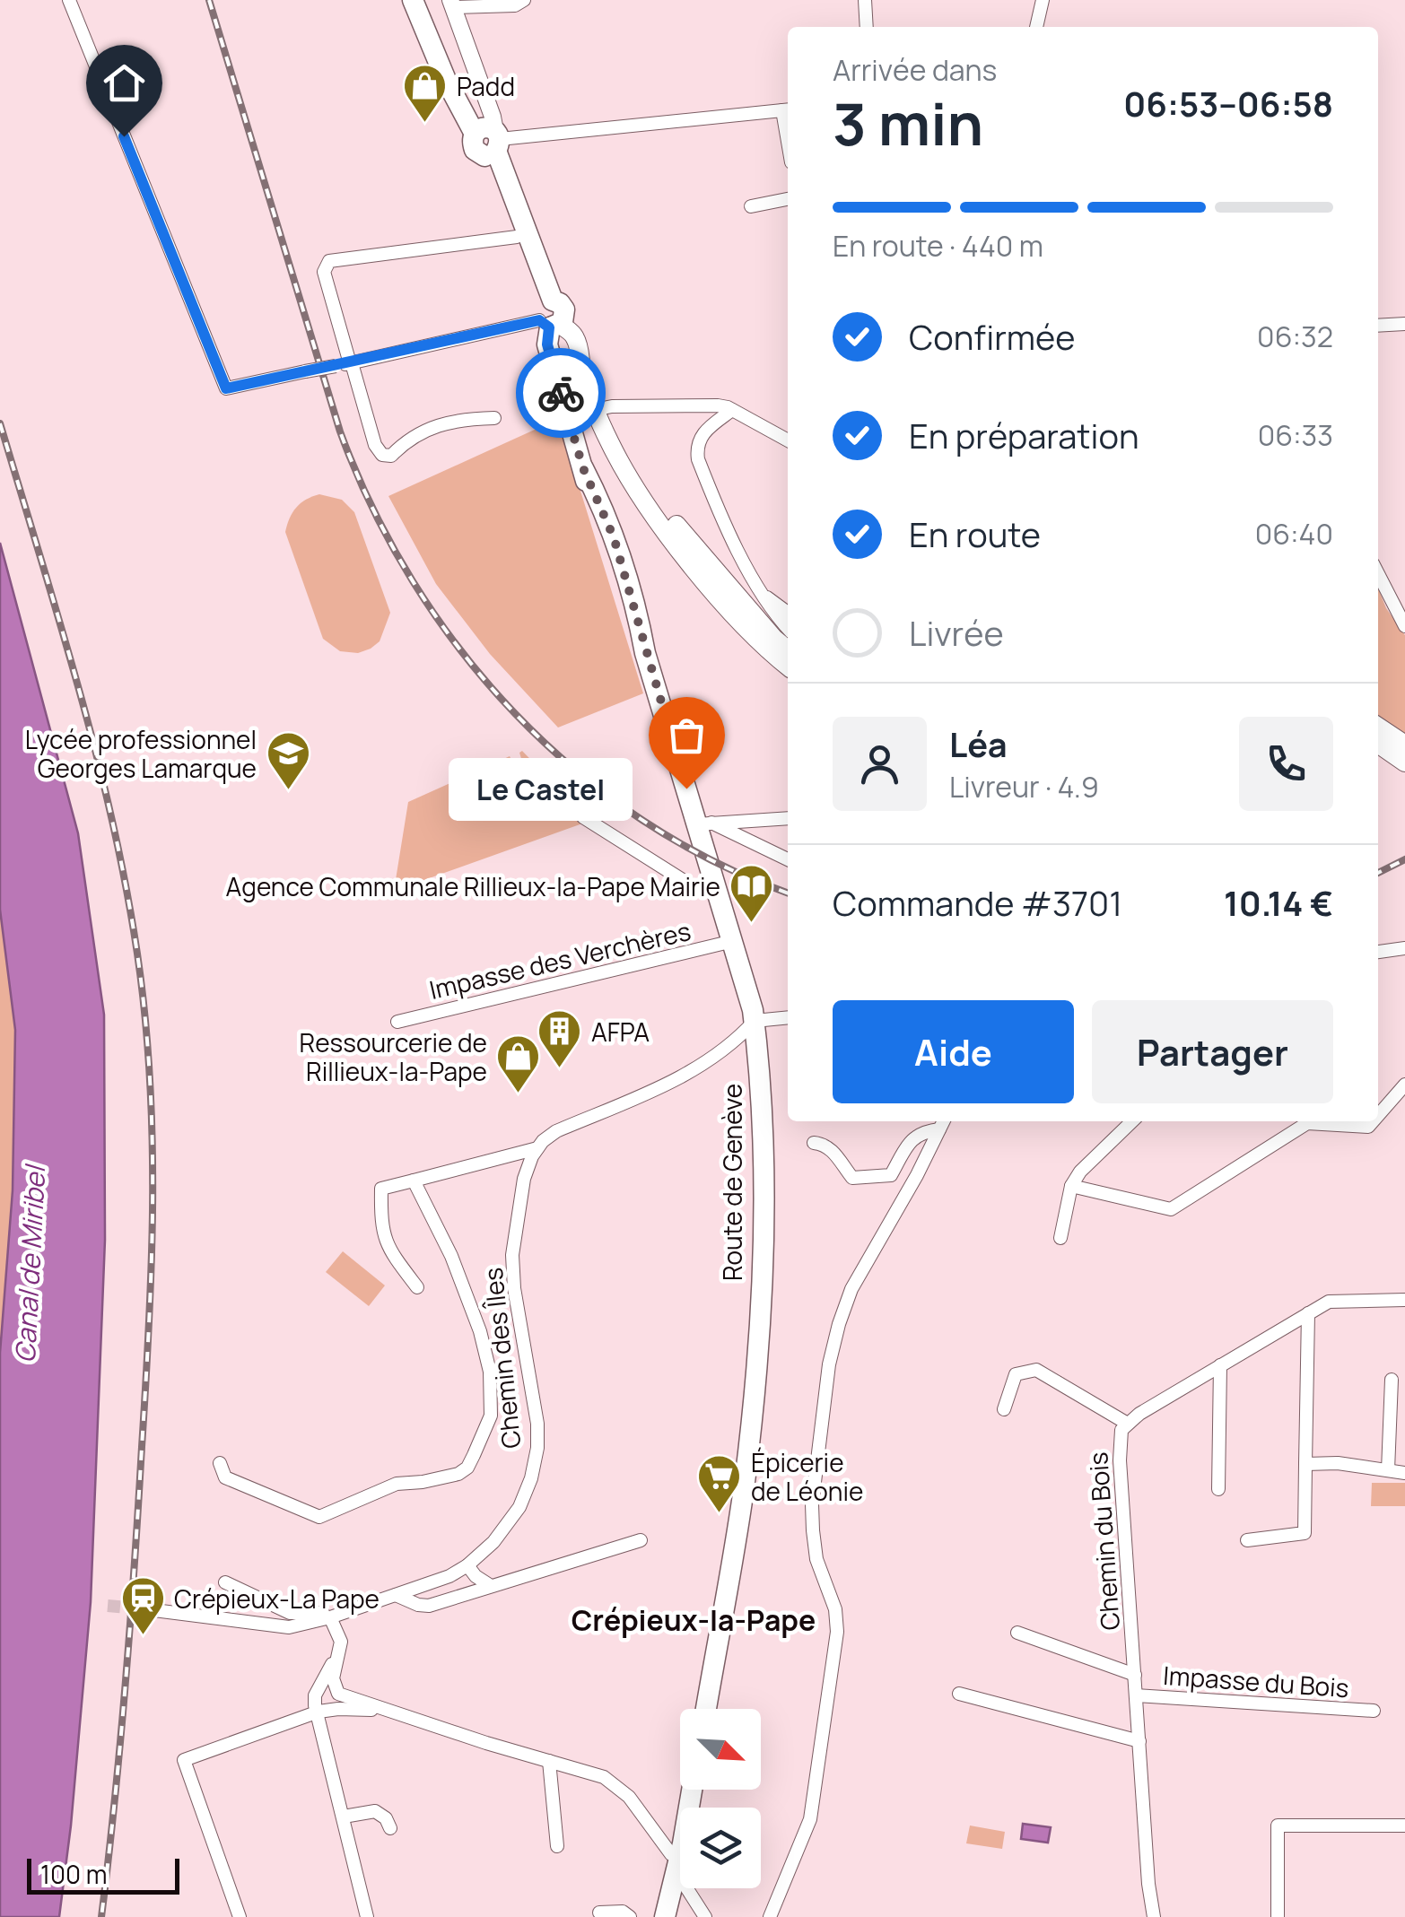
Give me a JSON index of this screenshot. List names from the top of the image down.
{
  "streets": {
    "main road": ["Route de Genève"],
    "street": [
      "Impasse des Verchères",
      "Chemin des Îles",
      "Chemin du Bois",
      "Impasse du Bois"
    ]
  },
  "crossings": [
    ["Impasse des Verchères", "Route de Genève"],
    ["Chemin du Bois", "Impasse du Bois"]
  ],
  "districts": ["Crépieux-la-Pape"],
  "water": ["Canal de Miribel"],
  "places": {
    "shop": ["Padd", "Ressourcerie de Rillieux-la-Pape"],
    "other": ["Le Castel"],
    "school or university": ["Lycée professionnel Georges Lamarque"],
    "library": ["Agence Communale Rillieux-la-Pape Mairie"],
    "building": ["AFPA"],
    "supermarket": ["Épicerie de Léonie"],
    "station": ["Crépieux-La Pape"]
  },
  "scale_bar": "100 m",
  "north": "bottom right",
  "page": {
    "heading": ["3 min", "Arrivée dans", "06:53–06:58"],
    "panel": [
      "Léa",
      "Livreur · 4.9",
      "Commande #3701",
      "10.14 €"
    ],
    "bar": "En route · 440 m",
    "list": [
      ["Confirmée", "06:32"],
      ["En préparation", "06:33"],
      ["En route", "06:40"],
      "Livrée"
    ],
    "bubble": "Le Castel",
    "buttons": ["Aide", "Partager"],
    "scale": "100 m"
  }
}
